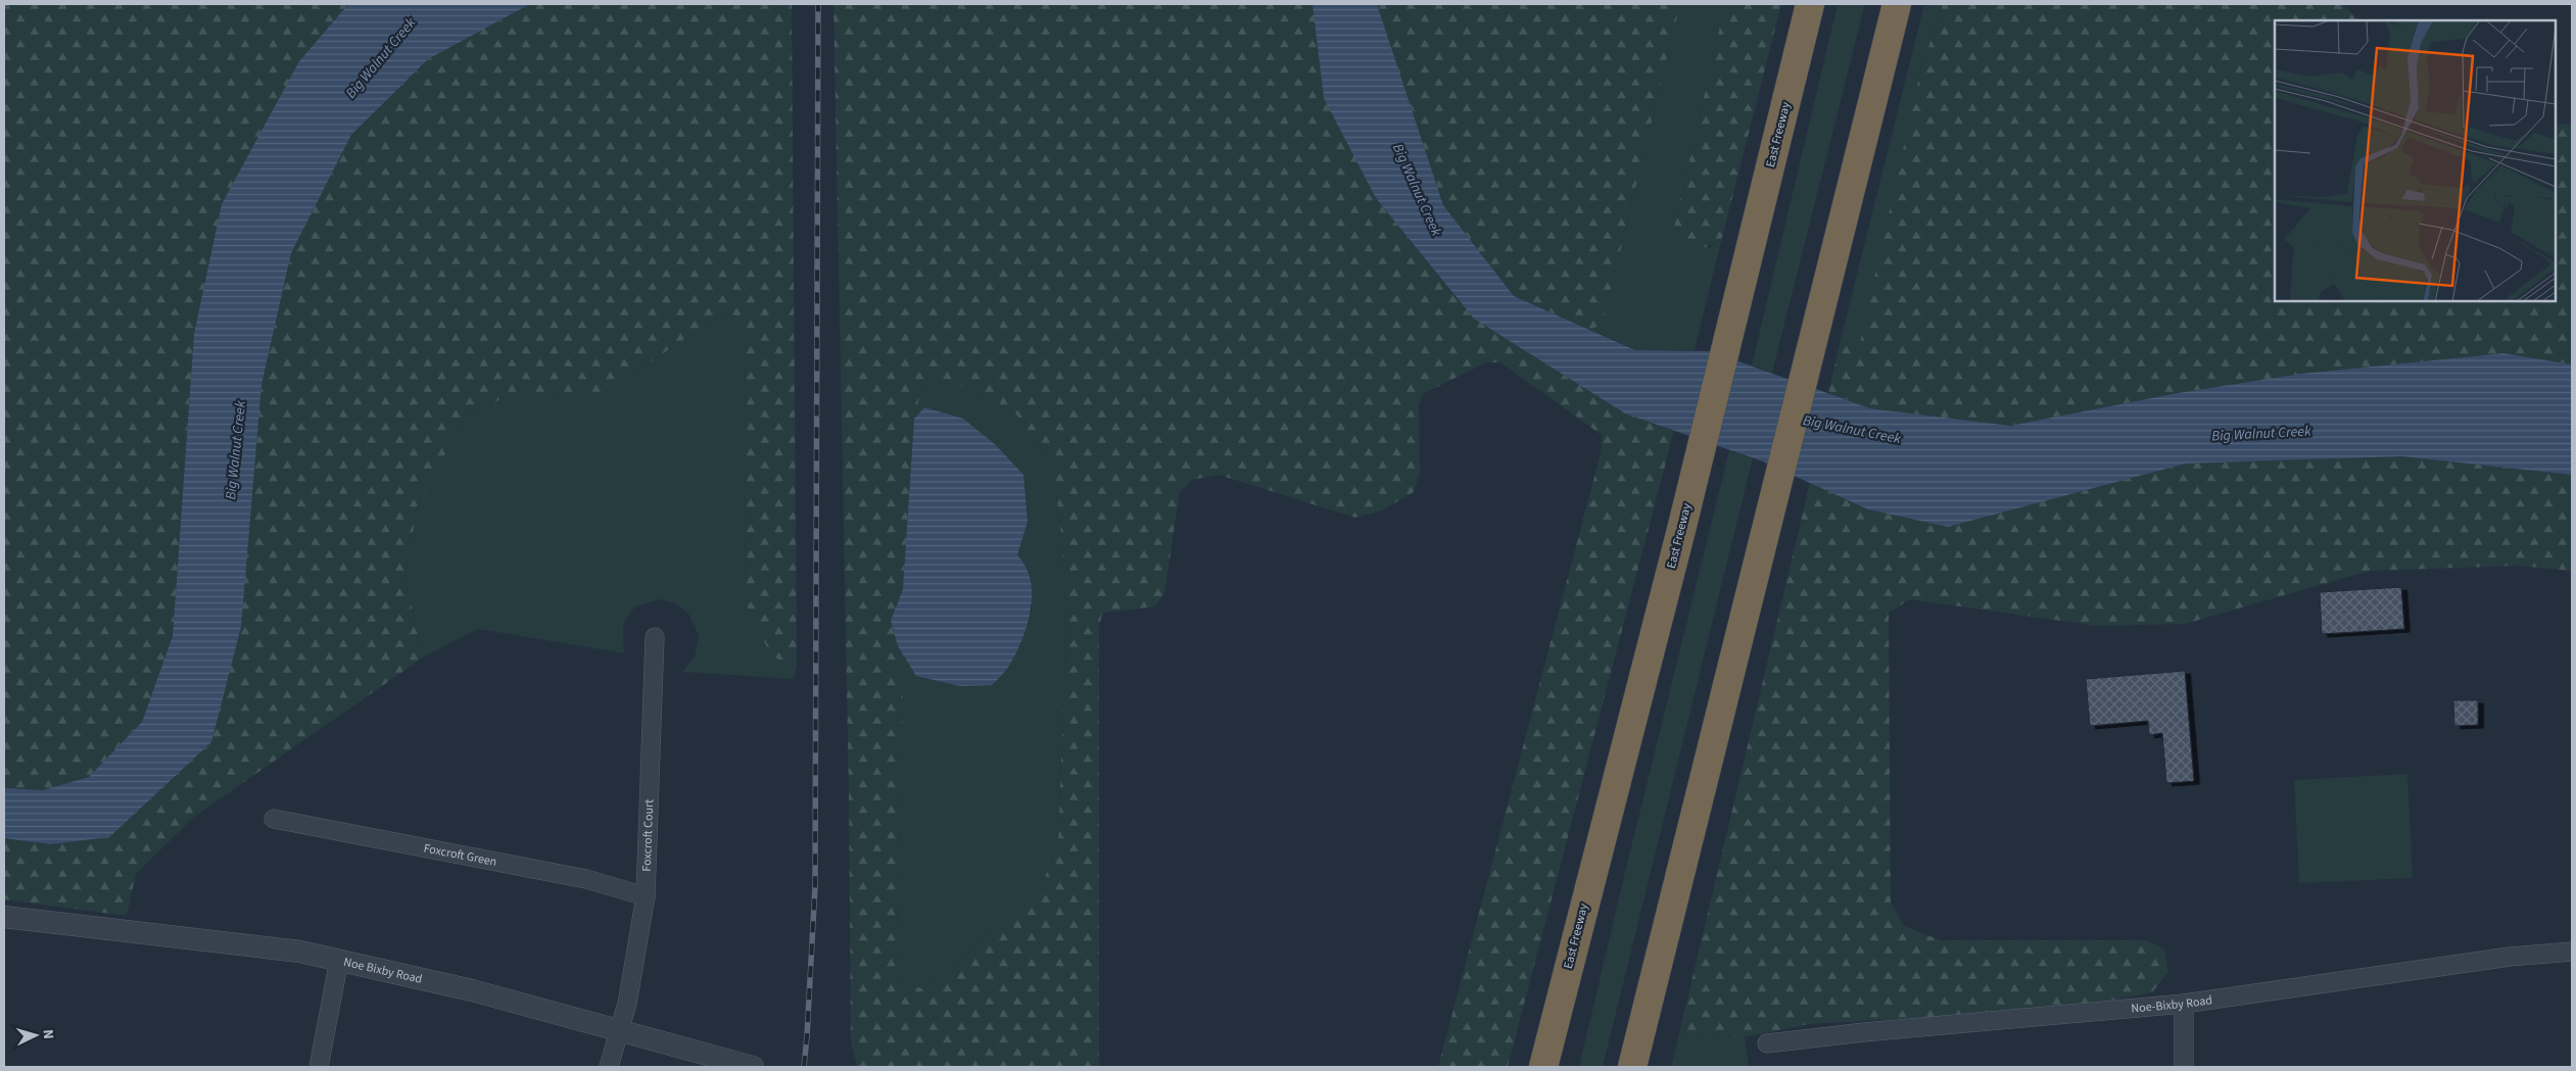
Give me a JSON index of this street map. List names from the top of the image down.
{
  "streets": {
    "highway": ["East Freeway"],
    "street": [
      "Foxcroft Court",
      "Foxcroft Green",
      "Noe Bixby Road",
      "Noe-Bixby Road"
    ]
  },
  "crossings": [
    ["Foxcroft Court", "Foxcroft Green"],
    ["Foxcroft Court", "Noe Bixby Road"]
  ],
  "water": ["Big Walnut Creek"],
  "north": "right"
}
